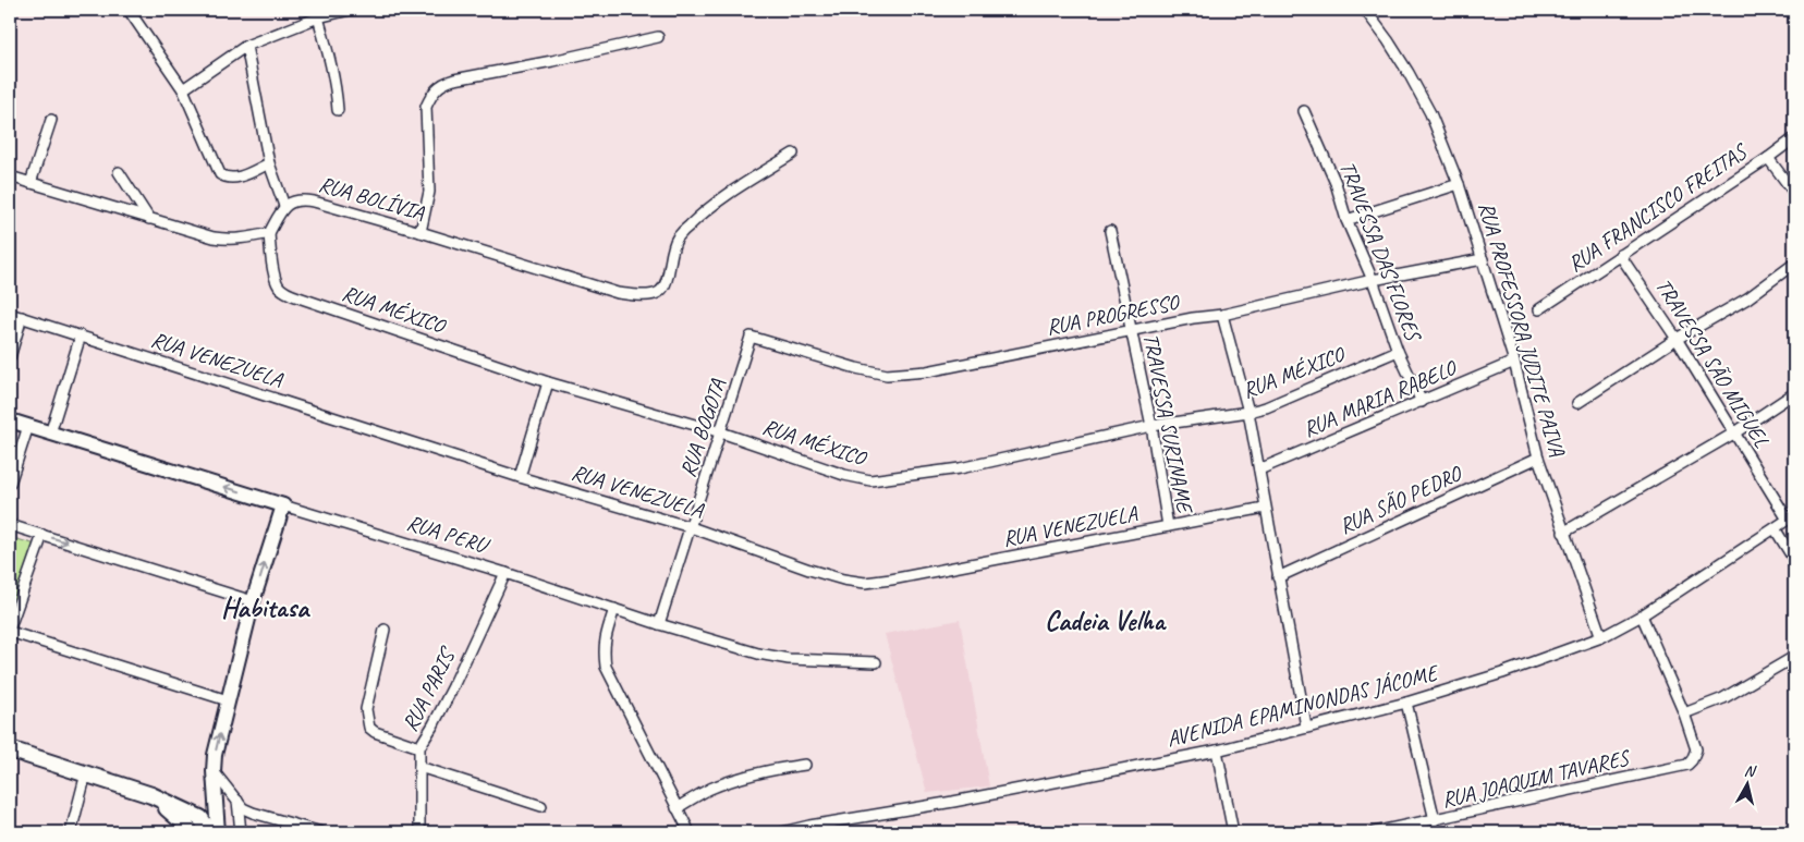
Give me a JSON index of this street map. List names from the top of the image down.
{
  "streets": {
    "street": [
      "RUA BOLÍVIA",
      "RUA FRANCISCO FREITAS",
      "TRAVESSA DAS FLORES",
      "RUA MÉXICO",
      "RUA PROGRESSO",
      "RUA PROFESSORA JUDITE PAIVA",
      "RUA VENEZUELA",
      "TRAVESSA SÃO MIGUEL",
      "RUA MARIA RABELO",
      "TRAVESSA SURINAME",
      "RUA BOGOTA",
      "RUA SÃO PEDRO",
      "RUA PERU",
      "RUA PARIS",
      "AVENIDA EPAMINONDAS JÁCOME",
      "RUA JOAQUIM TAVARES"
    ]
  },
  "crossings": [
    ["RUA FRANCISCO FREITAS", "TRAVESSA SÃO MIGUEL"],
    ["TRAVESSA DAS FLORES", "RUA MÉXICO"],
    ["TRAVESSA DAS FLORES", "RUA PROGRESSO"],
    ["TRAVESSA DAS FLORES", "RUA MARIA RABELO"],
    ["RUA MÉXICO", "TRAVESSA SURINAME"],
    ["RUA MÉXICO", "RUA BOGOTA"],
    ["RUA PROGRESSO", "RUA PROFESSORA JUDITE PAIVA"],
    ["RUA PROGRESSO", "TRAVESSA SURINAME"],
    ["RUA PROGRESSO", "RUA BOGOTA"],
    ["RUA PROFESSORA JUDITE PAIVA", "RUA MARIA RABELO"],
    ["RUA PROFESSORA JUDITE PAIVA", "RUA SÃO PEDRO"],
    ["RUA PROFESSORA JUDITE PAIVA", "AVENIDA EPAMINONDAS JÁCOME"],
    ["RUA VENEZUELA", "TRAVESSA SURINAME"],
    ["RUA VENEZUELA", "RUA BOGOTA"],
    ["TRAVESSA SÃO MIGUEL", "AVENIDA EPAMINONDAS JÁCOME"],
    ["RUA BOGOTA", "RUA PERU"],
    ["RUA PERU", "RUA PARIS"]
  ],
  "districts": ["Habitasa", "Cadeia Velha"],
  "north": "top"
}
